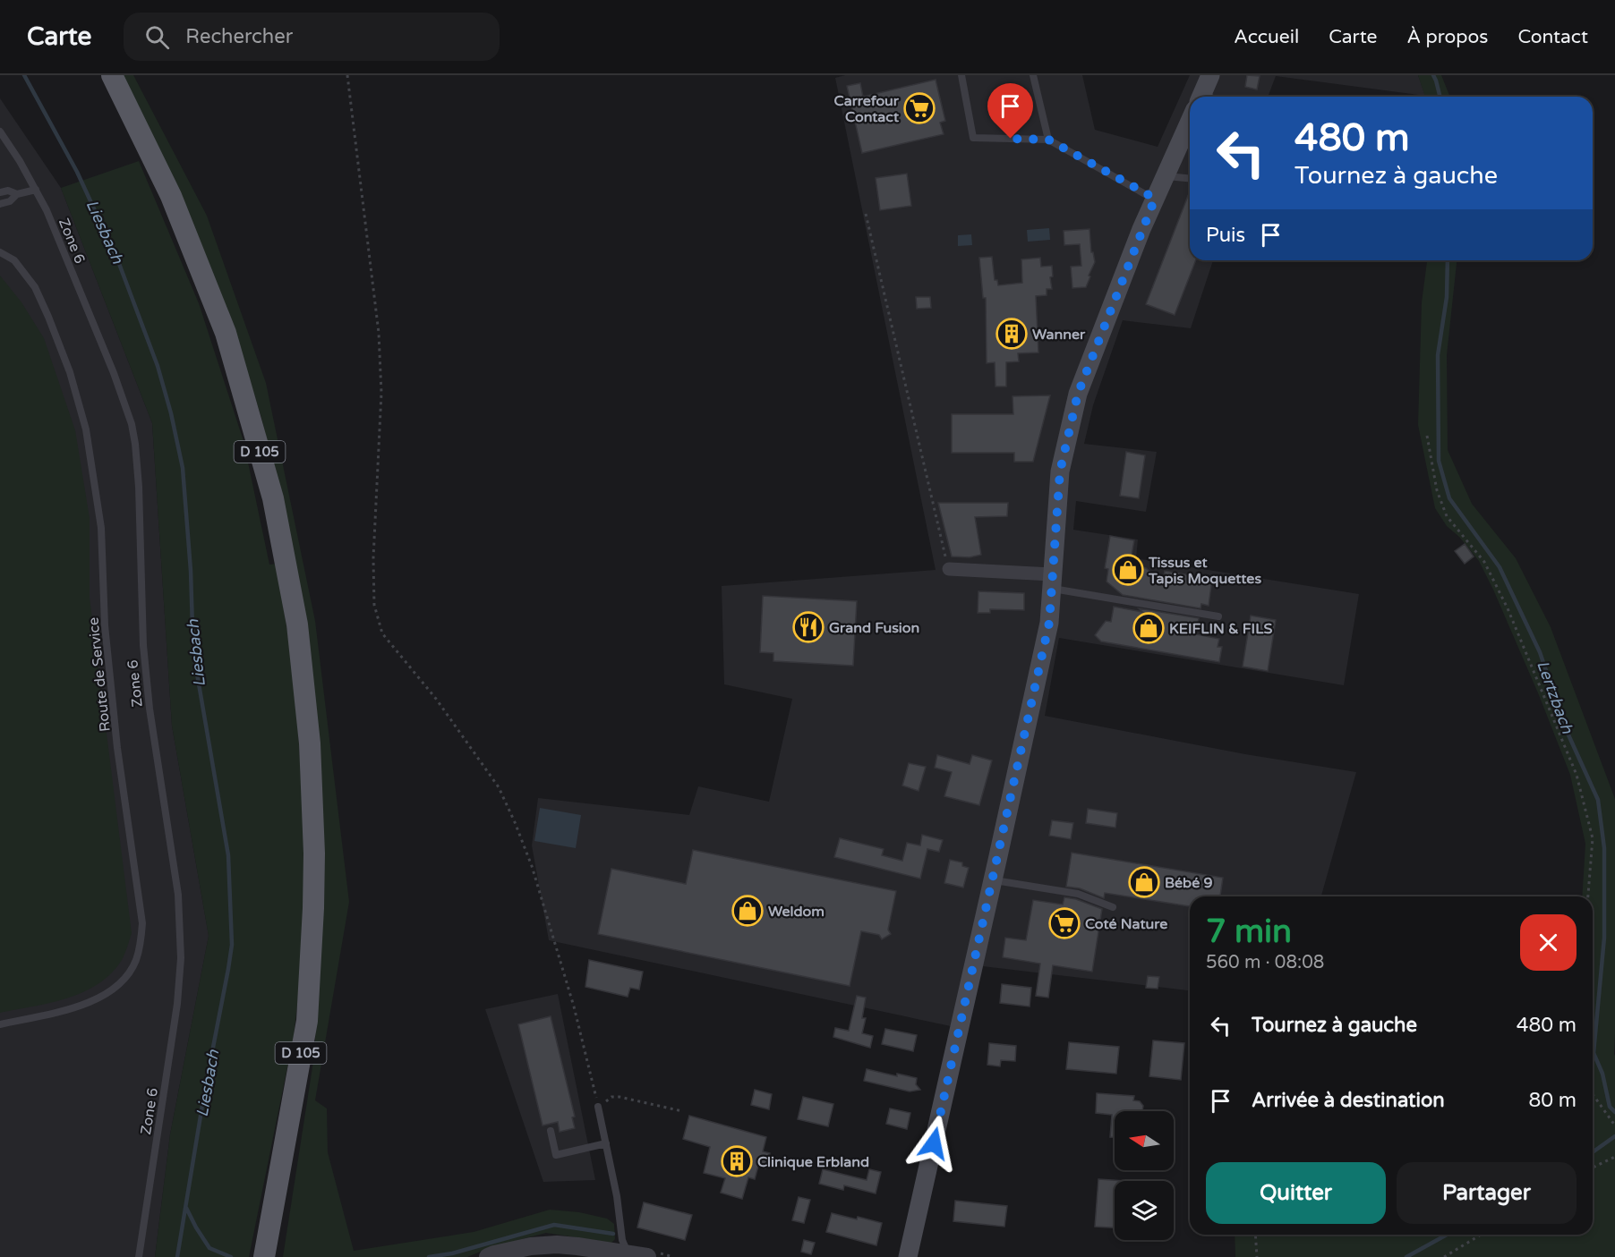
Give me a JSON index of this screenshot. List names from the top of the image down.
{
  "streets": {
    "main road": ["D 105"],
    "lane": ["Zone 6", "Route de Service"]
  },
  "water": ["Liesbach", "Lertzbach"],
  "places": {
    "supermarket": ["Carrefour Contact", "Coté Nature"],
    "building": ["Wanner", "Clinique Erbland"],
    "shop": [
      "Tissus et Tapis Moquettes",
      "KEIFLIN & FILS",
      "Bébé 9",
      "Weldom"
    ],
    "restaurant": ["Grand Fusion"]
  },
  "north": "left",
  "page": {
    "header": "Carte",
    "search": "Rechercher",
    "nav": [
      "Accueil",
      "Carte",
      "À propos",
      "Contact"
    ],
    "turn": ["480 m", "Tournez à gauche"],
    "then": "Puis",
    "heading": ["7 min", "560 m · 08:08"],
    "list": [
      {
        "name": "Tournez à gauche",
        "value": "480 m"
      },
      {
        "name": "Arrivée à destination",
        "value": "80 m"
      }
    ],
    "buttons": ["Quitter", "Partager"]
  }
}
